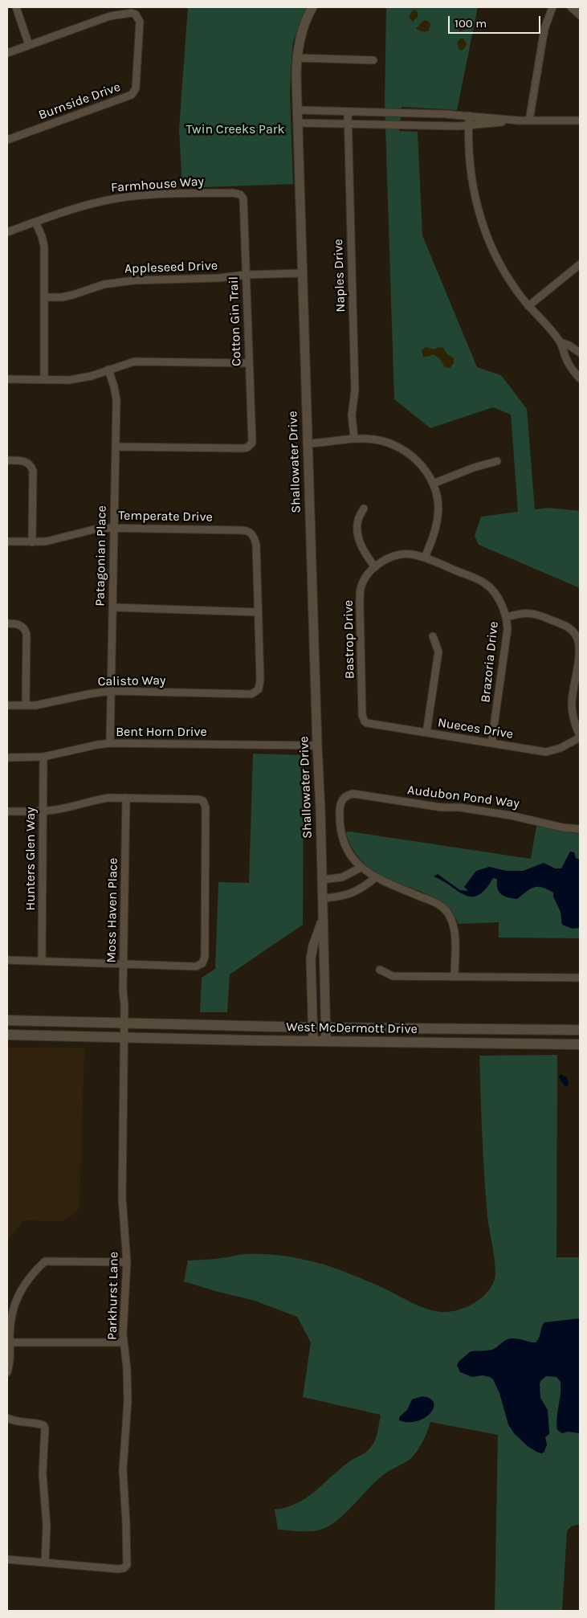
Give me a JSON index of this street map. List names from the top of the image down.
{
  "streets": {
    "main road": ["West McDermott Drive"],
    "street": [
      "Burnside Drive",
      "Farmhouse Way",
      "Appleseed Drive",
      "Naples Drive",
      "Cotton Gin Trail",
      "Shallowater Drive",
      "Temperate Drive",
      "Patagonian Place",
      "Bastrop Drive",
      "Brazoria Drive",
      "Calisto Way",
      "Nueces Drive",
      "Bent Horn Drive",
      "Audubon Pond Way",
      "Hunters Glen Way",
      "Moss Haven Place",
      "Parkhurst Lane"
    ]
  },
  "crossings": [
    ["Farmhouse Way", "Cotton Gin Trail"],
    ["Appleseed Drive", "Cotton Gin Trail"],
    ["Appleseed Drive", "Shallowater Drive"],
    ["Cotton Gin Trail", "Patagonian Place"],
    ["Shallowater Drive", "Bent Horn Drive"],
    ["Shallowater Drive", "West McDermott Drive"],
    ["Temperate Drive", "Patagonian Place"],
    ["Temperate Drive", "Calisto Way"],
    ["Patagonian Place", "Calisto Way"],
    ["Patagonian Place", "Bent Horn Drive"],
    ["Bastrop Drive", "Brazoria Drive"],
    ["Bastrop Drive", "Nueces Drive"],
    ["Brazoria Drive", "Nueces Drive"],
    ["Bent Horn Drive", "Hunters Glen Way"],
    ["Moss Haven Place", "West McDermott Drive"],
    ["Moss Haven Place", "Parkhurst Lane"],
    ["West McDermott Drive", "Parkhurst Lane"]
  ],
  "parks": ["Twin Creeks Park"],
  "scale_bar": "100 m"
}
